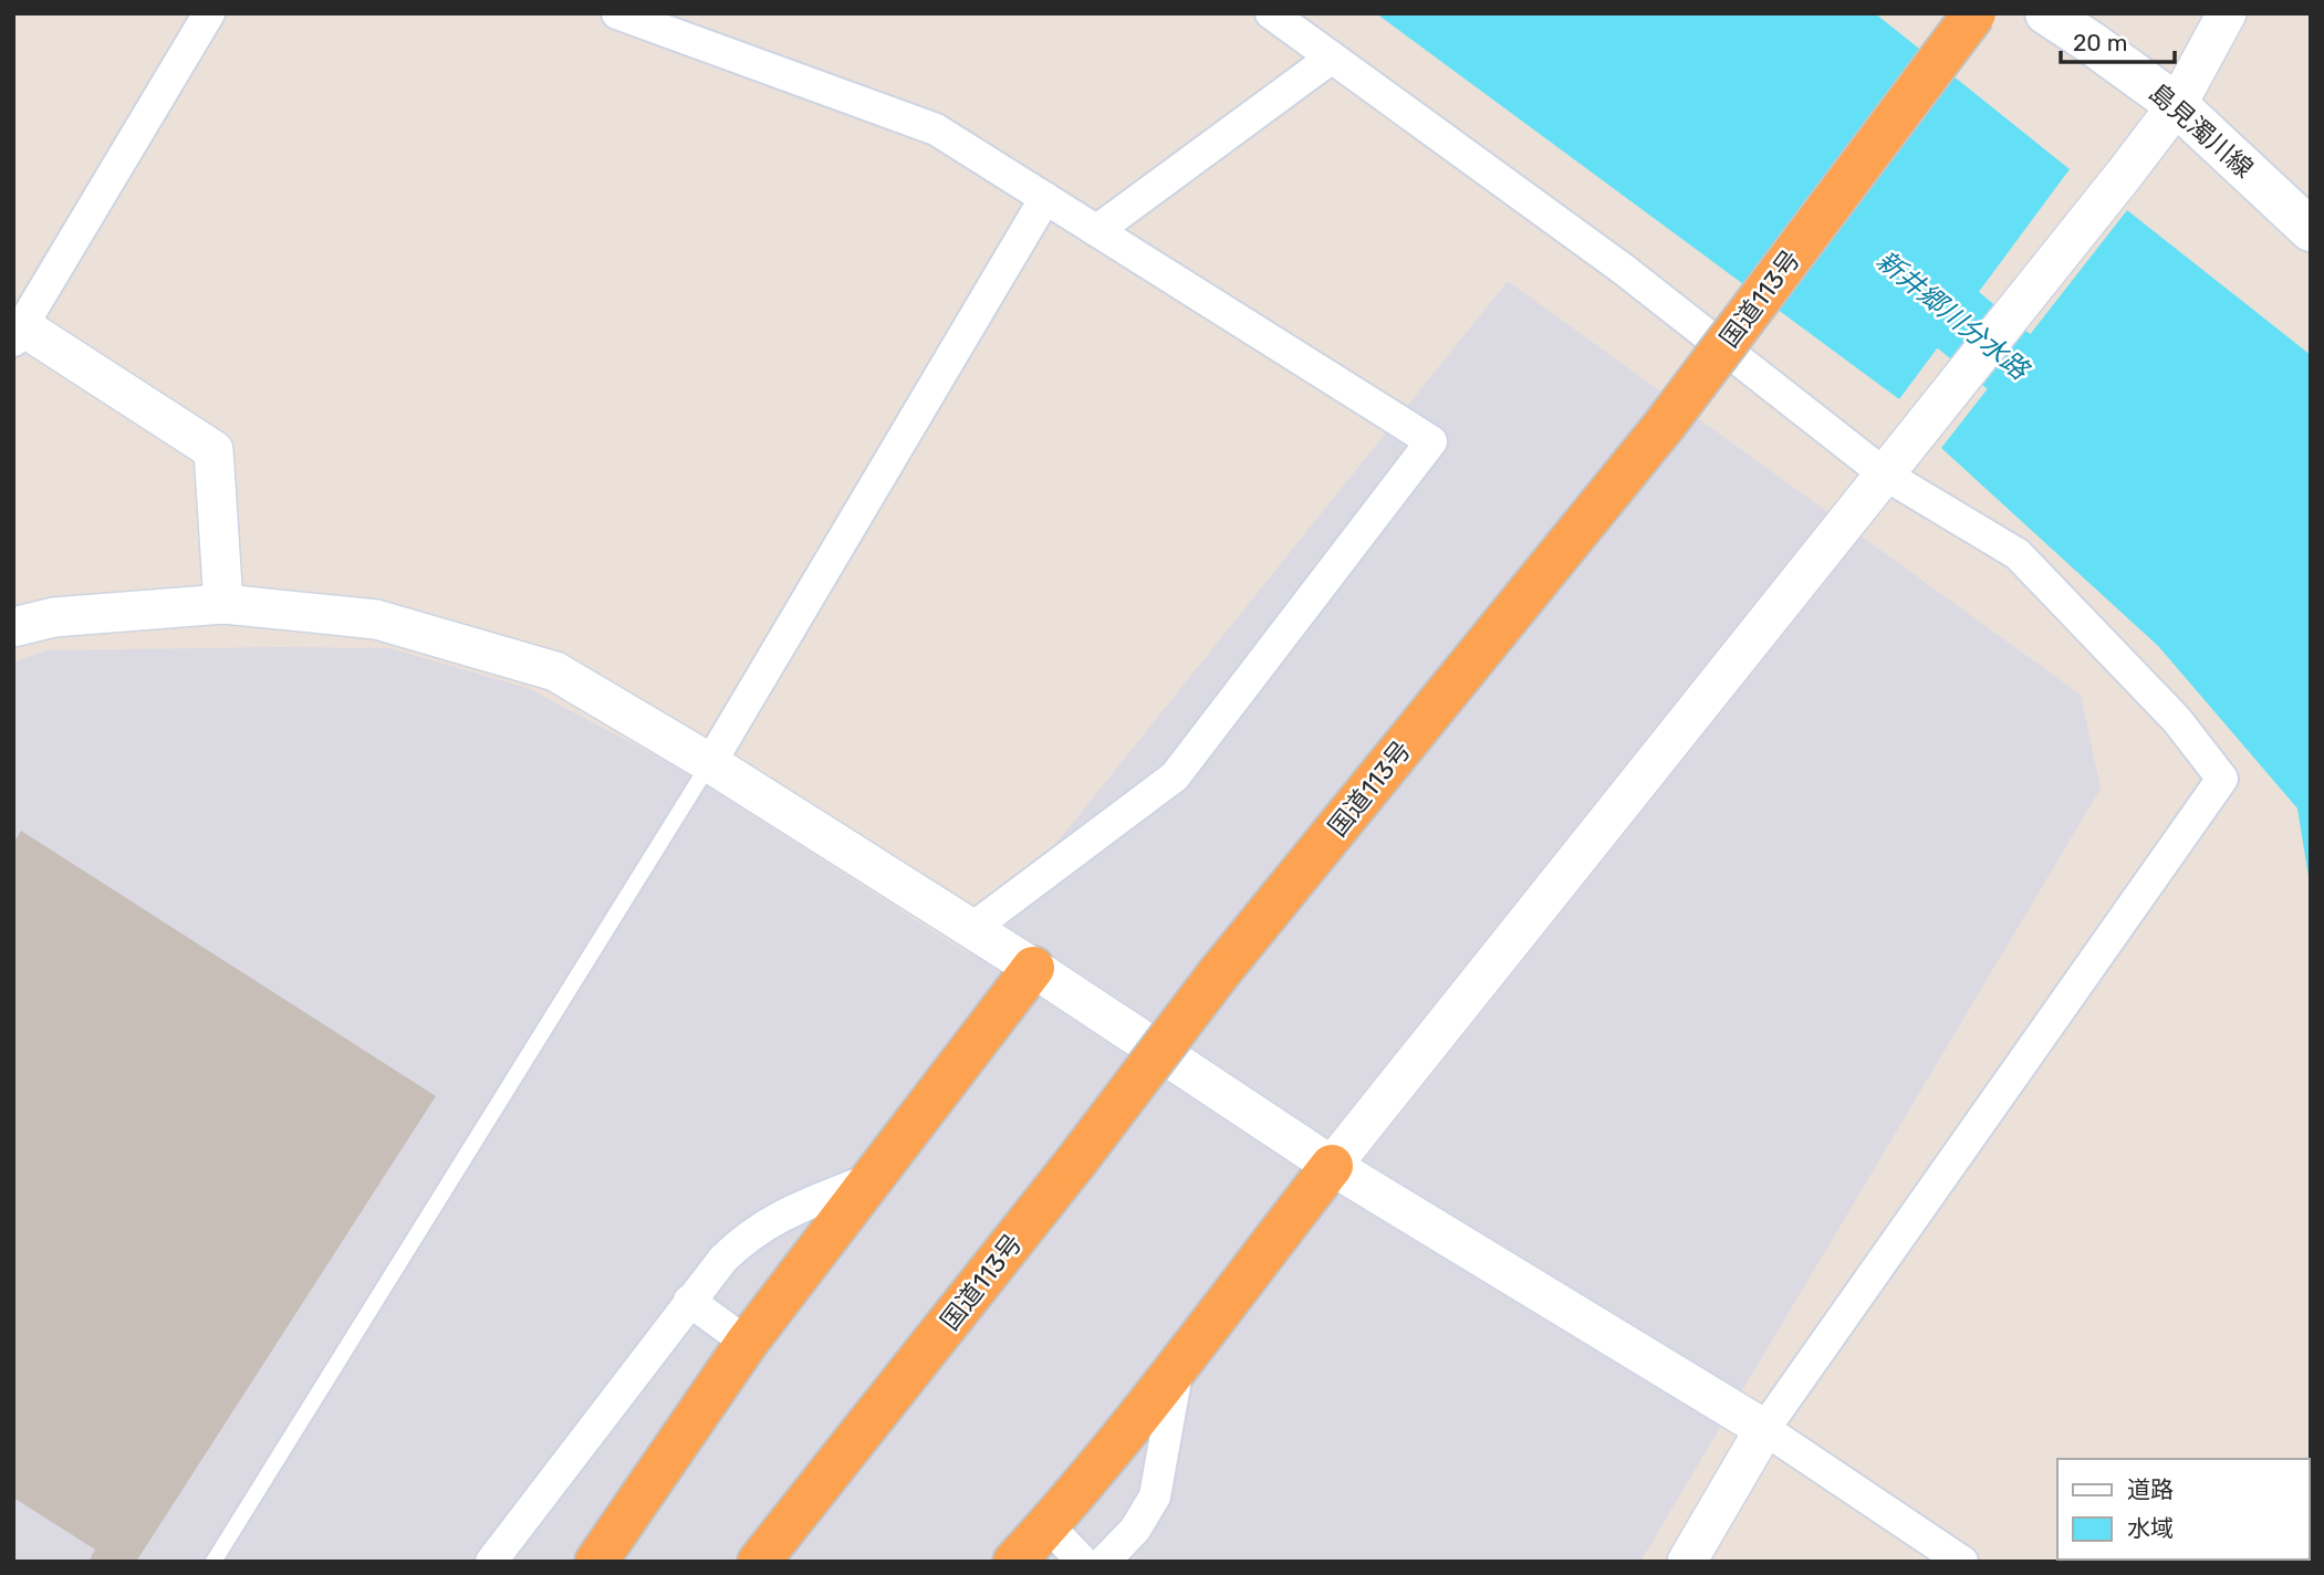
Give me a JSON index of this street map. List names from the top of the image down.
{
  "streets": {
    "highway": ["国道113号"],
    "main road": ["島見濁川線"]
  },
  "water": ["新井郷川分水路"],
  "legend": ["道路", "水域"],
  "scale_bar": "20 m"
}
